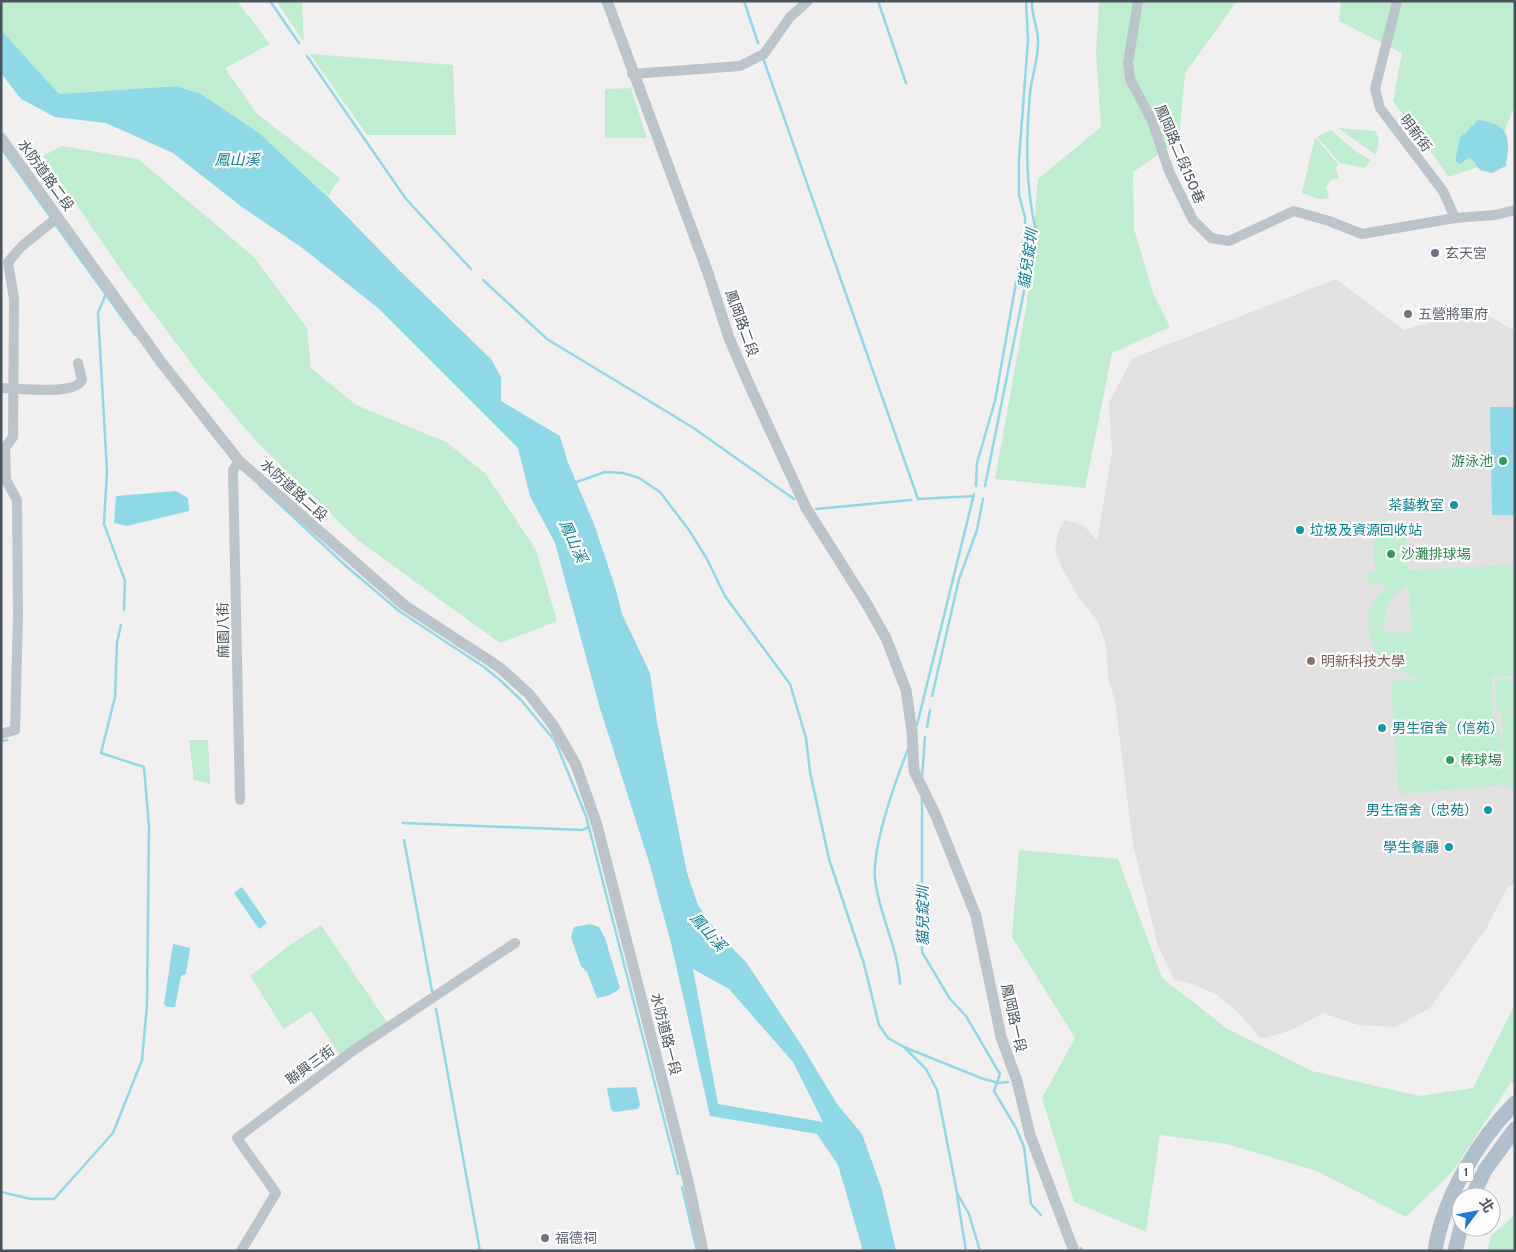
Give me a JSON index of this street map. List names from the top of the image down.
{
  "streets": {
    "main road": ["1"],
    "street": [
      "明新街",
      "鳳岡路二段150巷",
      "水防道路二段",
      "鳳岡路二段",
      "麻園八街",
      "鳳岡路一段",
      "水防道路一段",
      "聯興三街"
    ]
  },
  "crossings": [
    ["明新街", "鳳岡路二段150巷"],
    ["水防道路二段", "麻園八街"],
    ["水防道路二段", "水防道路一段"],
    ["鳳岡路二段", "鳳岡路一段"]
  ],
  "water": ["鳳山溪", "貓兒錠圳"],
  "places": [
    "玄天宮",
    "五營將軍府",
    "游泳池",
    "茶藝教室",
    "垃圾及資源回收站",
    "沙灘排球場",
    "明新科技大學",
    "男生宿舍（信苑）",
    "棒球場",
    "男生宿舍（忠苑）",
    "學生餐廳",
    "福德祠"
  ],
  "north": "top right"
}
